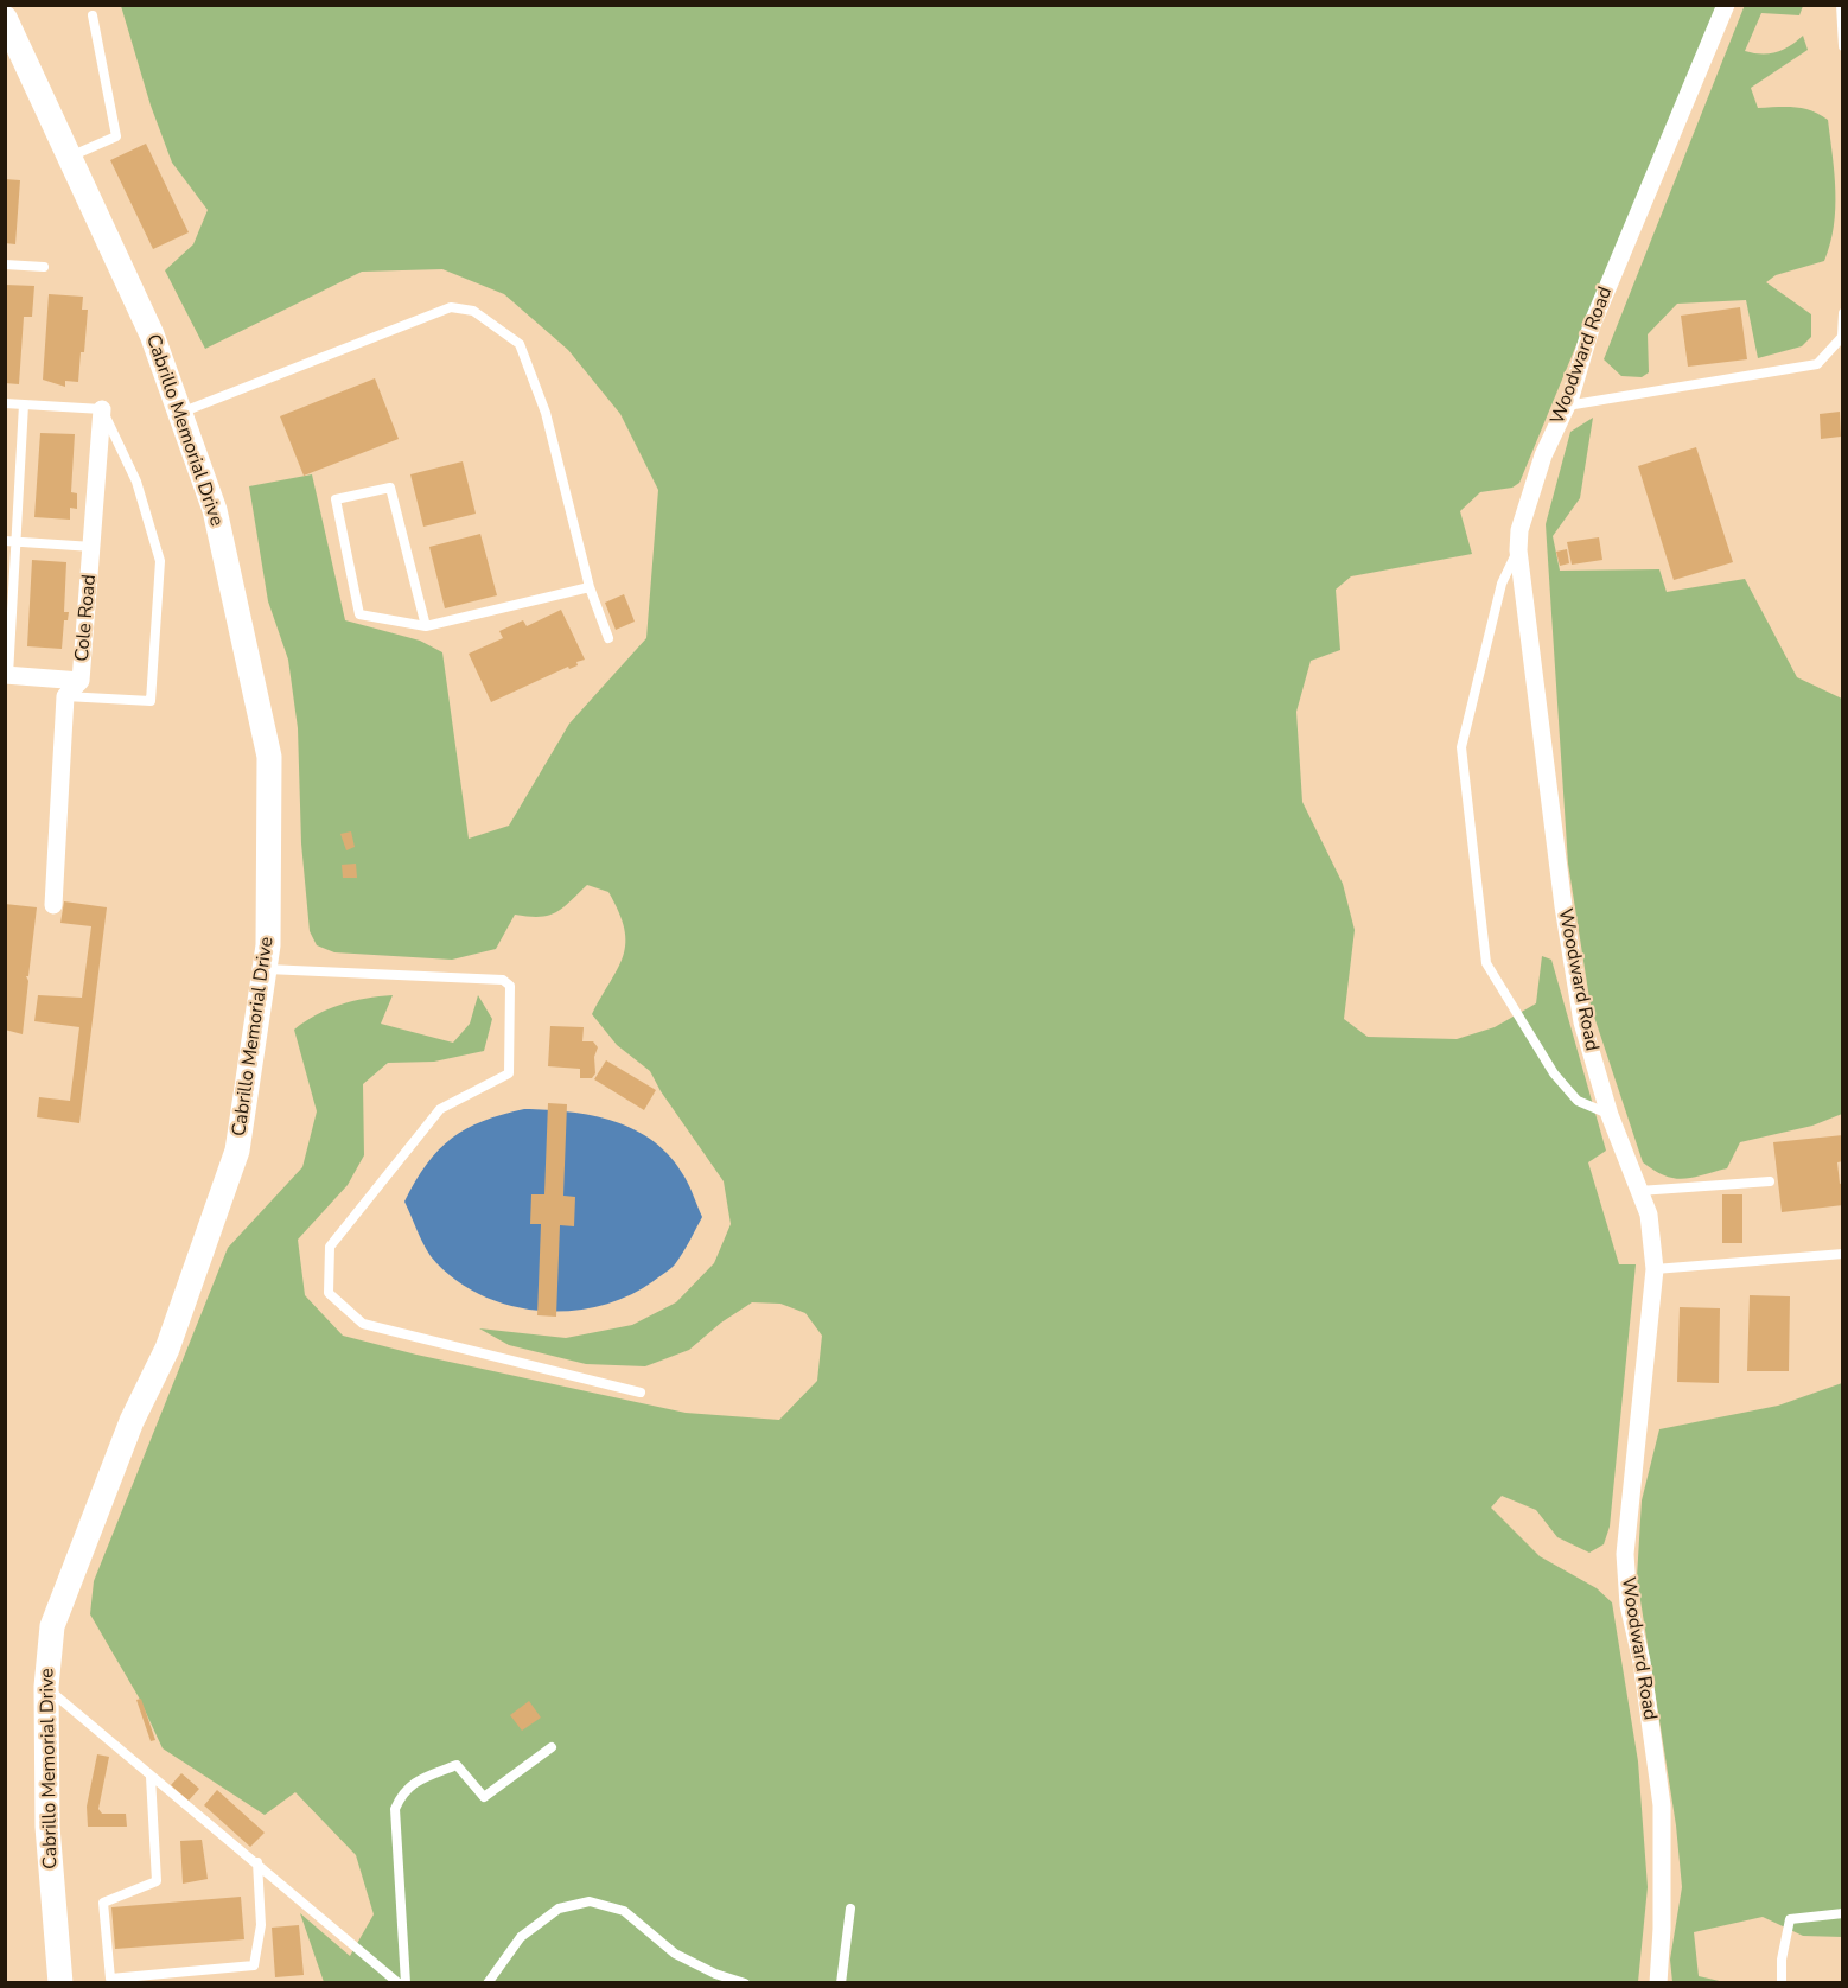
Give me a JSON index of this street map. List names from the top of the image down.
{
  "streets": {
    "main road": ["Cabrillo Memorial Drive"],
    "street": ["Woodward Road", "Cole Road"]
  }
}
